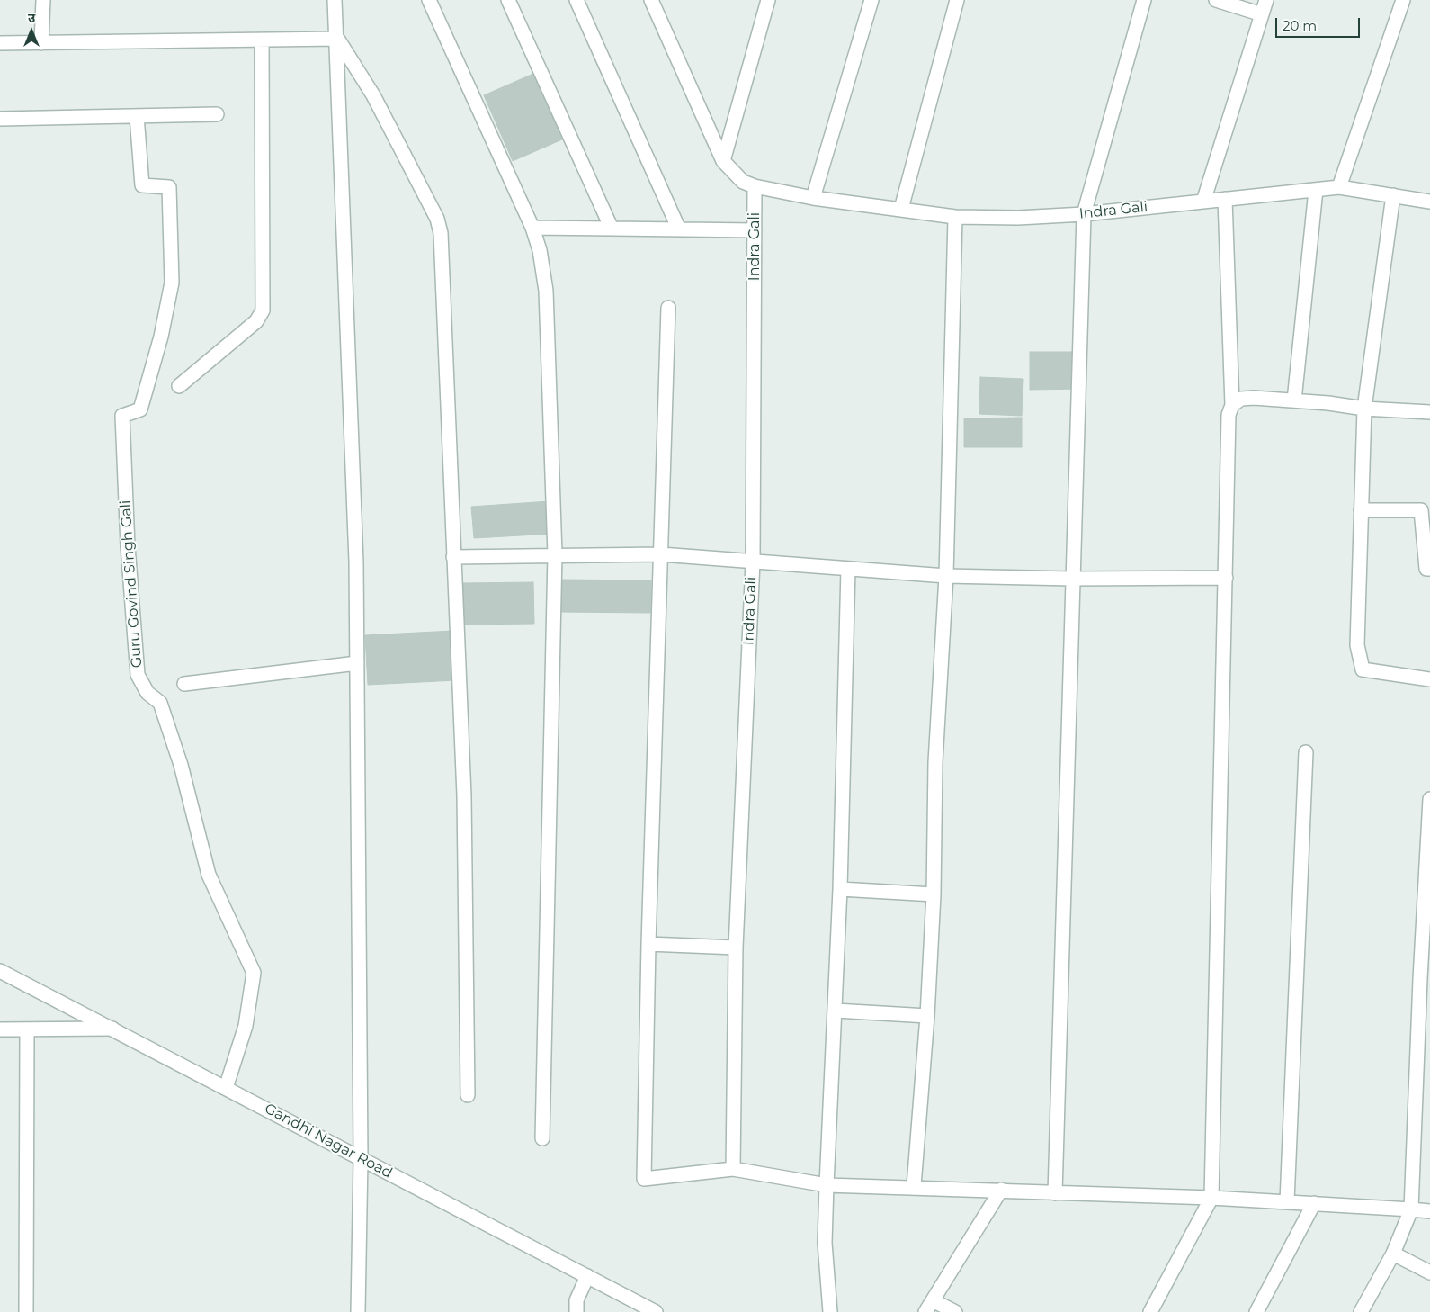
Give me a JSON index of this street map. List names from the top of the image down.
{
  "streets": {
    "street": ["Indra Gali", "Guru Govind Singh Gali", "Gandhi Nagar Road"]
  },
  "crossings": [
    ["Guru Govind Singh Gali", "Gandhi Nagar Road"]
  ],
  "scale_bar": "20 m",
  "north": "top"
}
